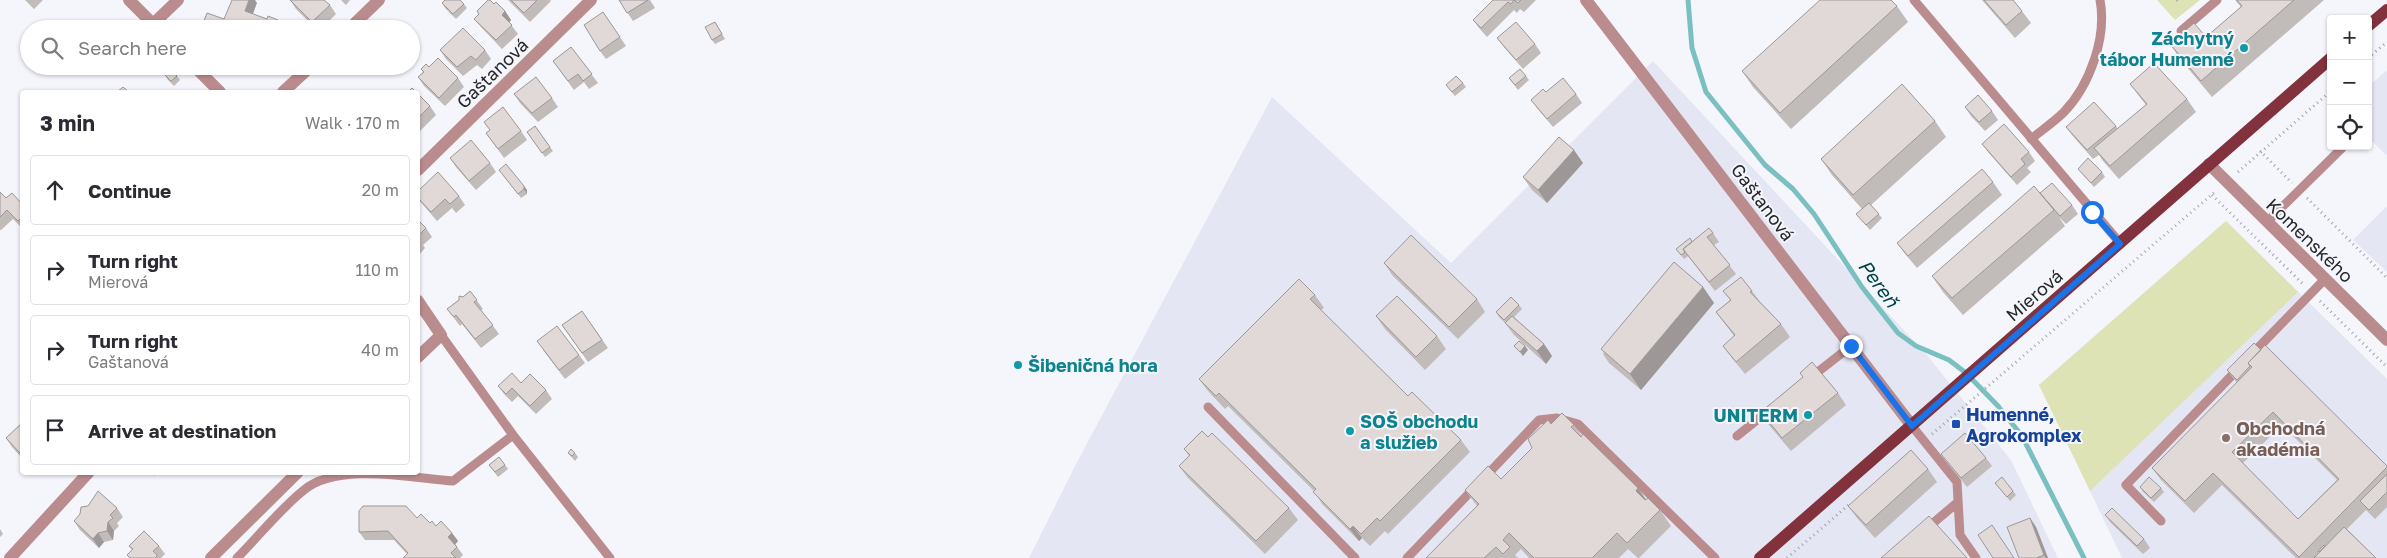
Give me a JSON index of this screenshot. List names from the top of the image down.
{
  "streets": {
    "main road": ["Mierová"],
    "street": ["Gaštanová", "Komenského"]
  },
  "crossings": [
    ["Gaštanová", "Mierová"],
    ["Komenského", "Mierová"]
  ],
  "water": ["Pereň"],
  "places": {
    "other": [
      "Záchytný tábor Humenné",
      "Šibeničná hora",
      "UNITERM",
      "SOŠ obchodu a služieb",
      "Obchodná akadémia"
    ],
    "transit": ["Humenné, Agrokomplex"]
  },
  "page": {
    "map_buttons": ["+", "−"],
    "search": "Search here",
    "heading": ["3 min", "Walk · 170 m"],
    "list": [
      ["Continue", "20 m"],
      ["Turn right", "Mierová", "110 m"],
      ["Turn right", "Gaštanová", "40 m"],
      "Arrive at destination"
    ]
  }
}
